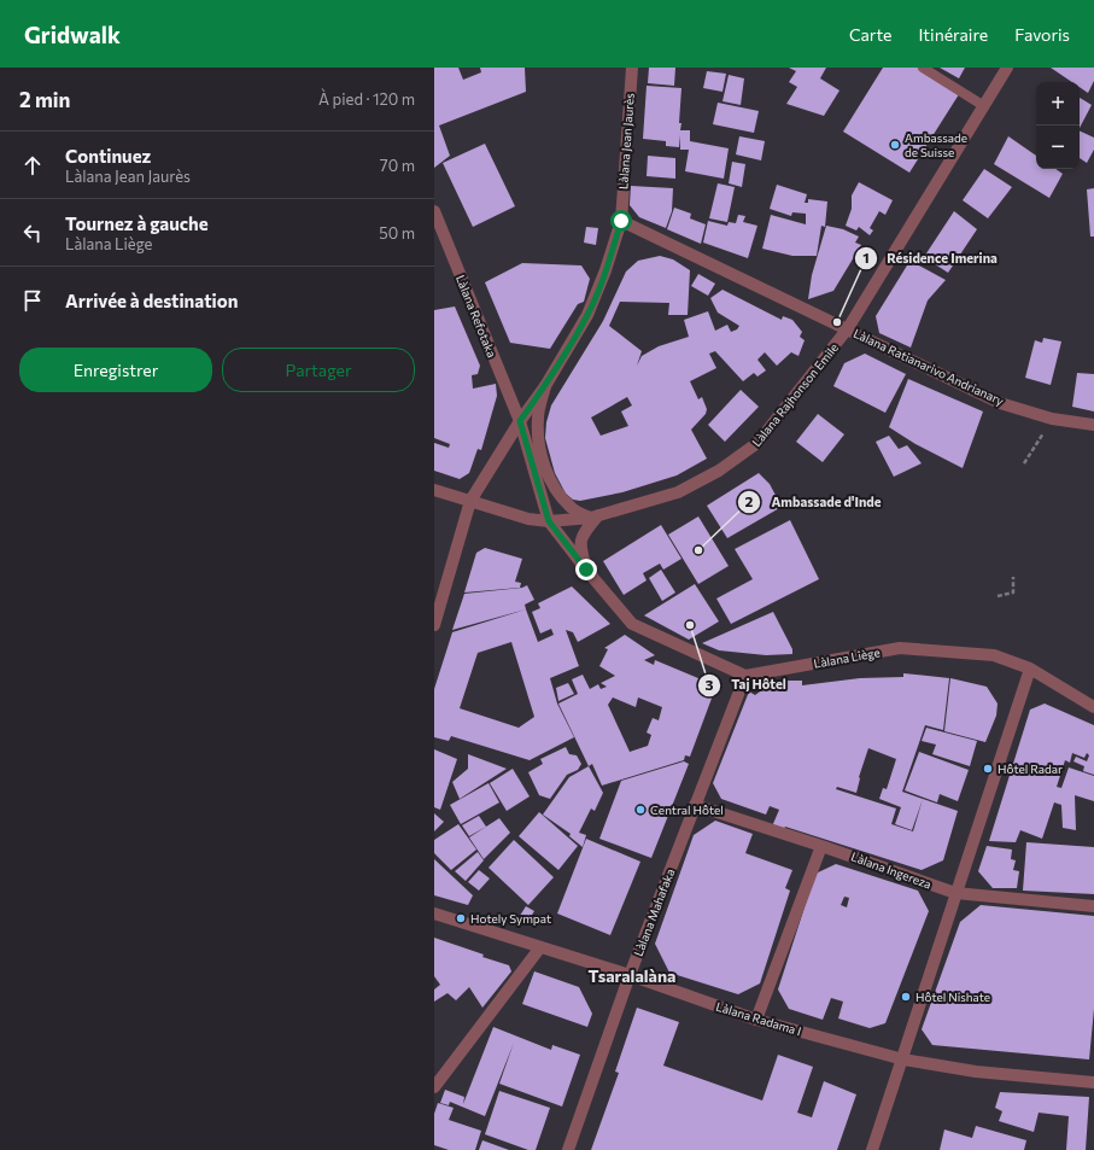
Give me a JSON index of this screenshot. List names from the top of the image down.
{
  "streets": {
    "street": [
      "Làlana Jean Jaurès",
      "Làlana Refotaka",
      "Làlana Ratianarivo Andrianary",
      "Làlana Rajhonson Emile",
      "Làlana Liège",
      "Làlana Ingereza",
      "Làlana Mahafaka",
      "Làlana Radama I"
    ]
  },
  "crossings": [
    ["Làlana Jean Jaurès", "Làlana Refotaka"],
    ["Làlana Jean Jaurès", "Làlana Ratianarivo Andrianary"],
    ["Làlana Jean Jaurès", "Làlana Rajhonson Emile"],
    ["Làlana Ratianarivo Andrianary", "Làlana Rajhonson Emile"],
    ["Làlana Liège", "Làlana Mahafaka"],
    ["Làlana Ingereza", "Làlana Mahafaka"],
    ["Làlana Mahafaka", "Làlana Radama I"]
  ],
  "districts": ["Tsaralalàna"],
  "places": [
    "Ambassade de Suisse",
    "Résidence Imerina",
    "Ambassade d'Inde",
    "Taj Hôtel",
    "Hôtel Radar",
    "Central Hôtel",
    "Hotely Sympat",
    "Hôtel Nishate"
  ],
  "page": {
    "header": "Gridwalk",
    "nav": ["Carte", "Itinéraire", "Favoris"],
    "heading": ["2 min", "À pied · 120 m"],
    "map_buttons": ["+", "−"],
    "list": [
      ["Continuez", "Làlana Jean Jaurès", "70 m"],
      ["Tournez à gauche", "Làlana Liège", "50 m"],
      "Arrivée à destination"
    ],
    "buttons": ["Enregistrer", "Partager"]
  }
}
